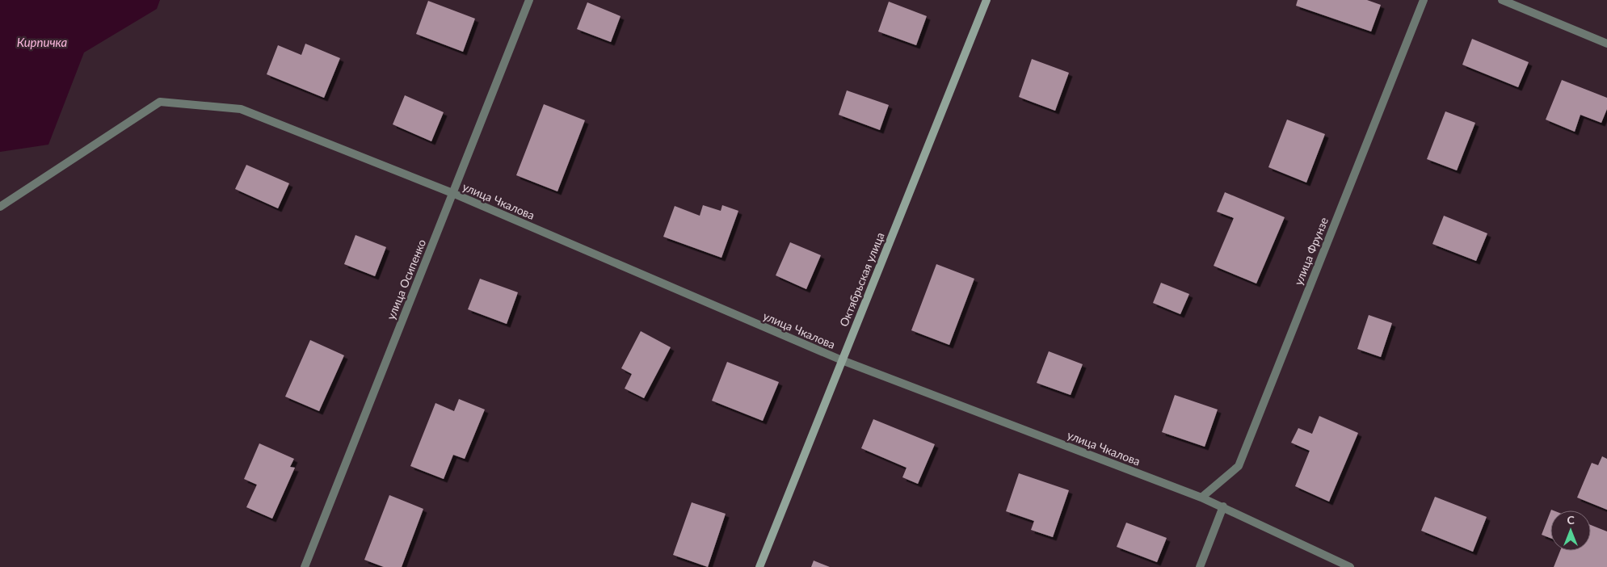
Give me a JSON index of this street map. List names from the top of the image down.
{
  "streets": {
    "street": [
      "улица Чкалова",
      "улица Фрунзе",
      "улица Осипенко",
      "Октябрьская улица"
    ]
  },
  "crossings": [
    ["улица Чкалова", "улица Фрунзе"],
    ["улица Чкалова", "улица Осипенко"],
    ["улица Чкалова", "Октябрьская улица"]
  ],
  "water": ["Кирпичка"],
  "north": "top"
}
